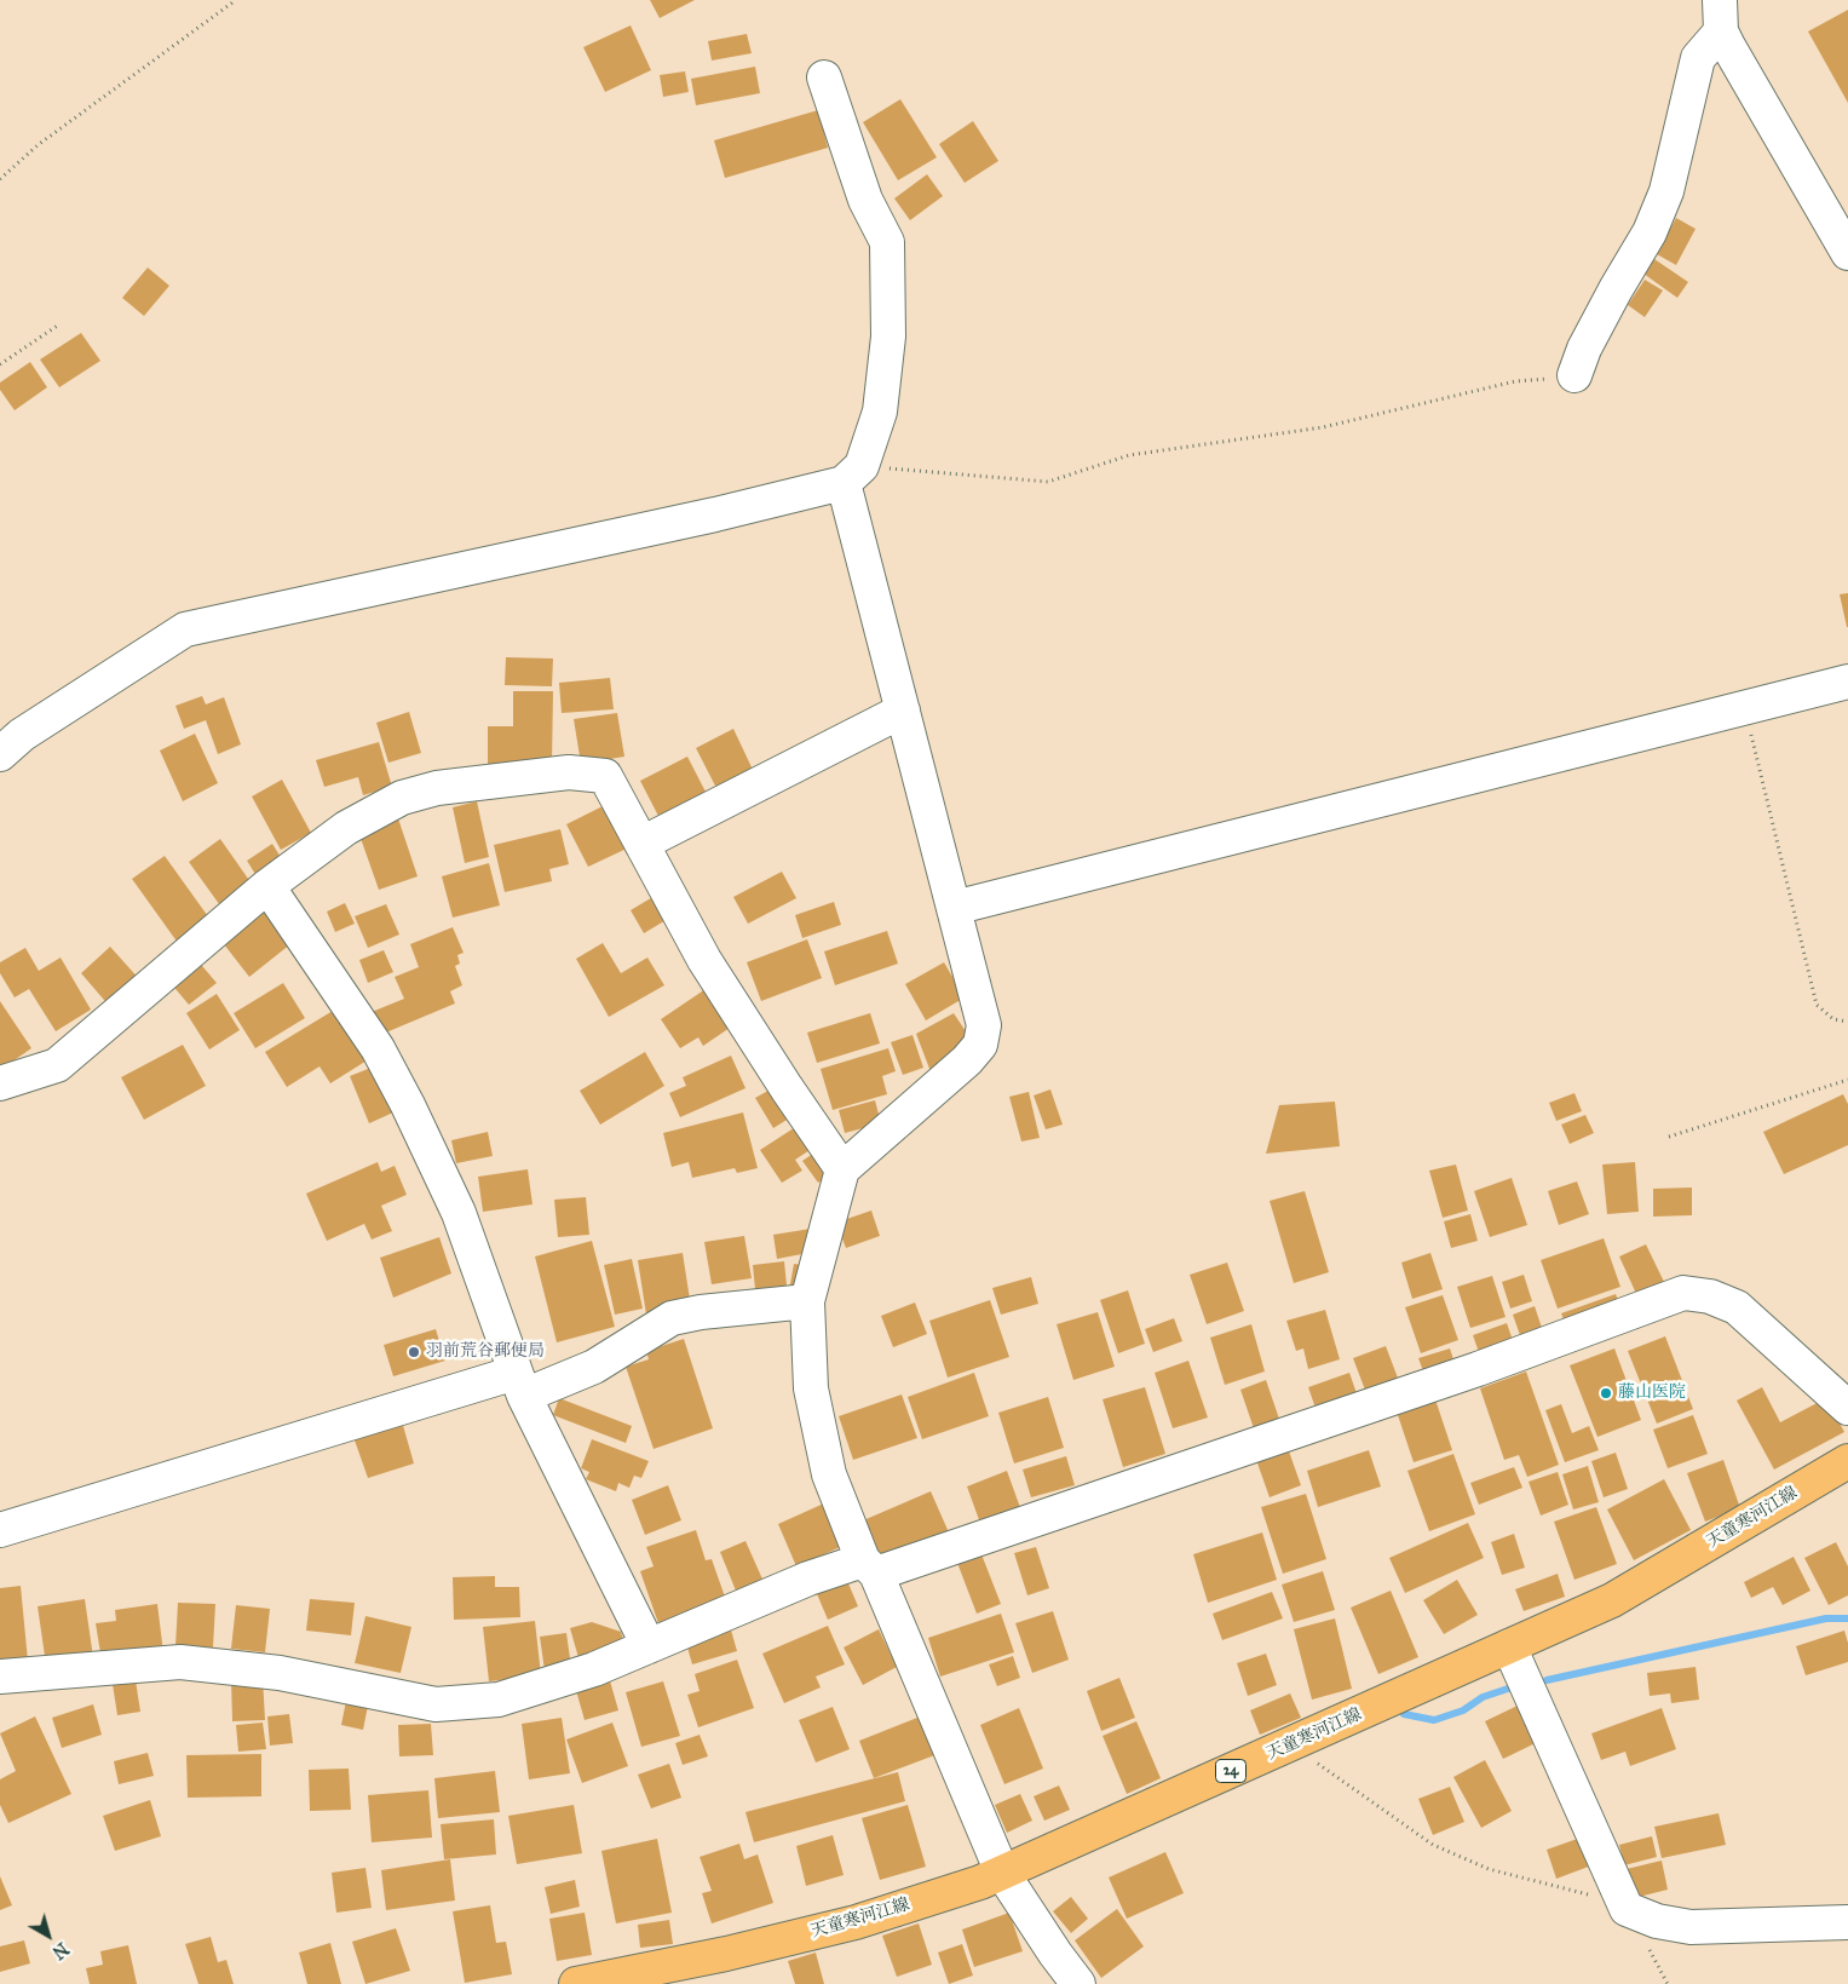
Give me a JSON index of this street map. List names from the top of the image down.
{
  "streets": {
    "main road": ["天童寒河江線", "24"]
  },
  "places": ["羽前荒谷郵便局", "藤山医院"],
  "north": "bottom right"
}
